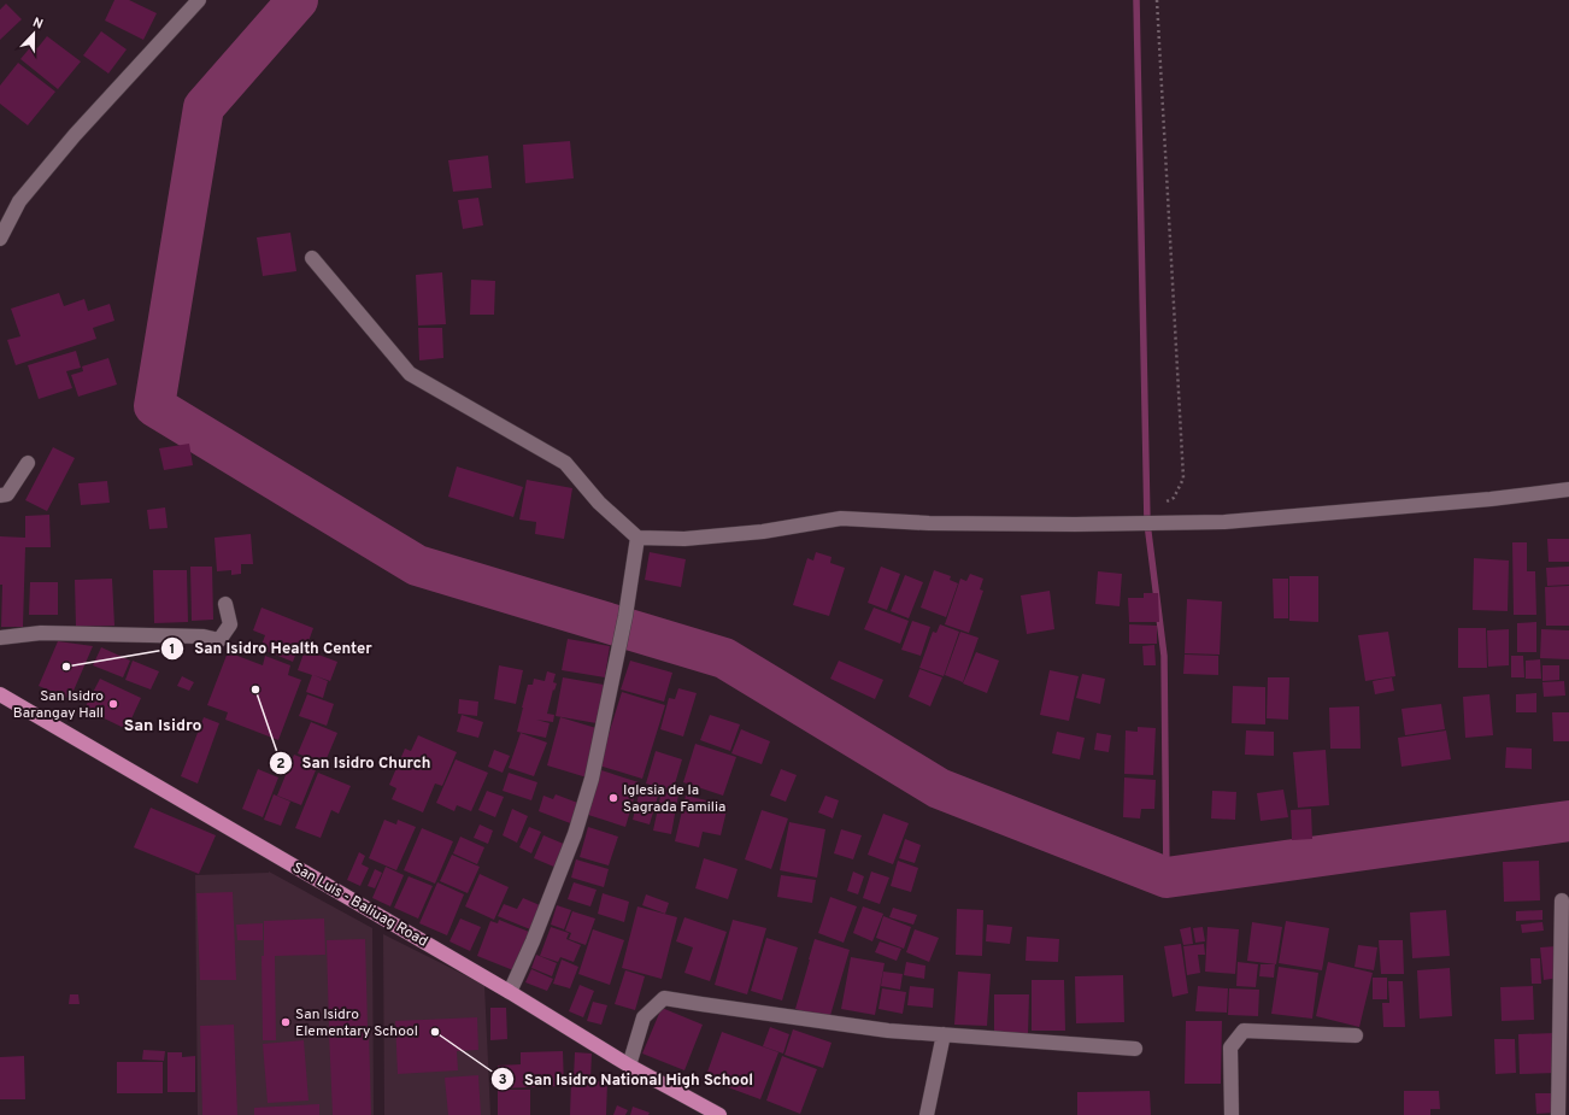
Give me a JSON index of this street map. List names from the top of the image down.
{
  "streets": {
    "main road": ["San Luis - Baliuag Road"]
  },
  "districts": ["San Isidro"],
  "places": [
    "San Isidro Health Center",
    "San Isidro Church",
    "San Isidro Barangay Hall",
    "Iglesia de la Sagrada Familia",
    "San Isidro Elementary School",
    "San Isidro National High School"
  ],
  "north": "top"
}
